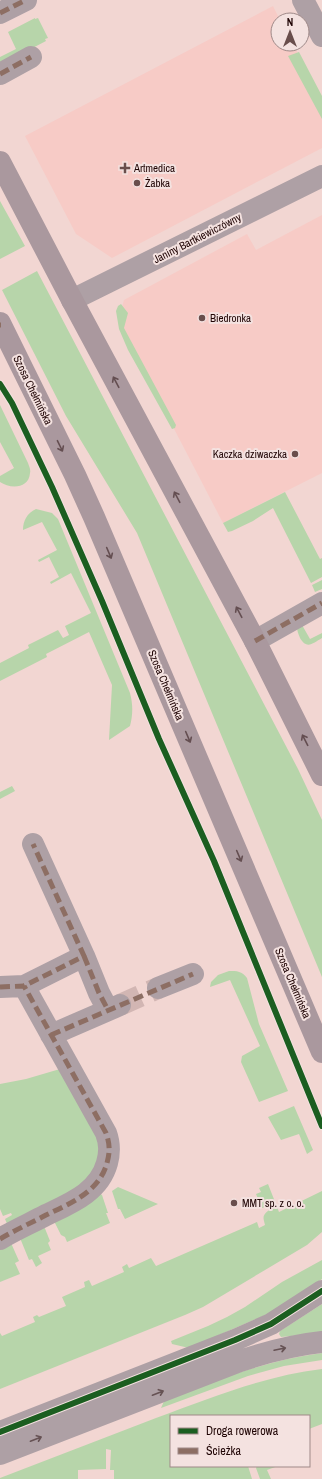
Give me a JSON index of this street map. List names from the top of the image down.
{
  "streets": {
    "main road": ["Szosa Chełmińska"],
    "street": ["Janiny Bartkiewiczówny"]
  },
  "places": {
    "health": ["Artmedica"],
    "other": [
      "Żabka",
      "Biedronka",
      "Kaczka dziwaczka",
      "MMT sp. z o. o."
    ]
  },
  "legend": ["Droga rowerowa", "Ścieżka"],
  "north": "top"
}
